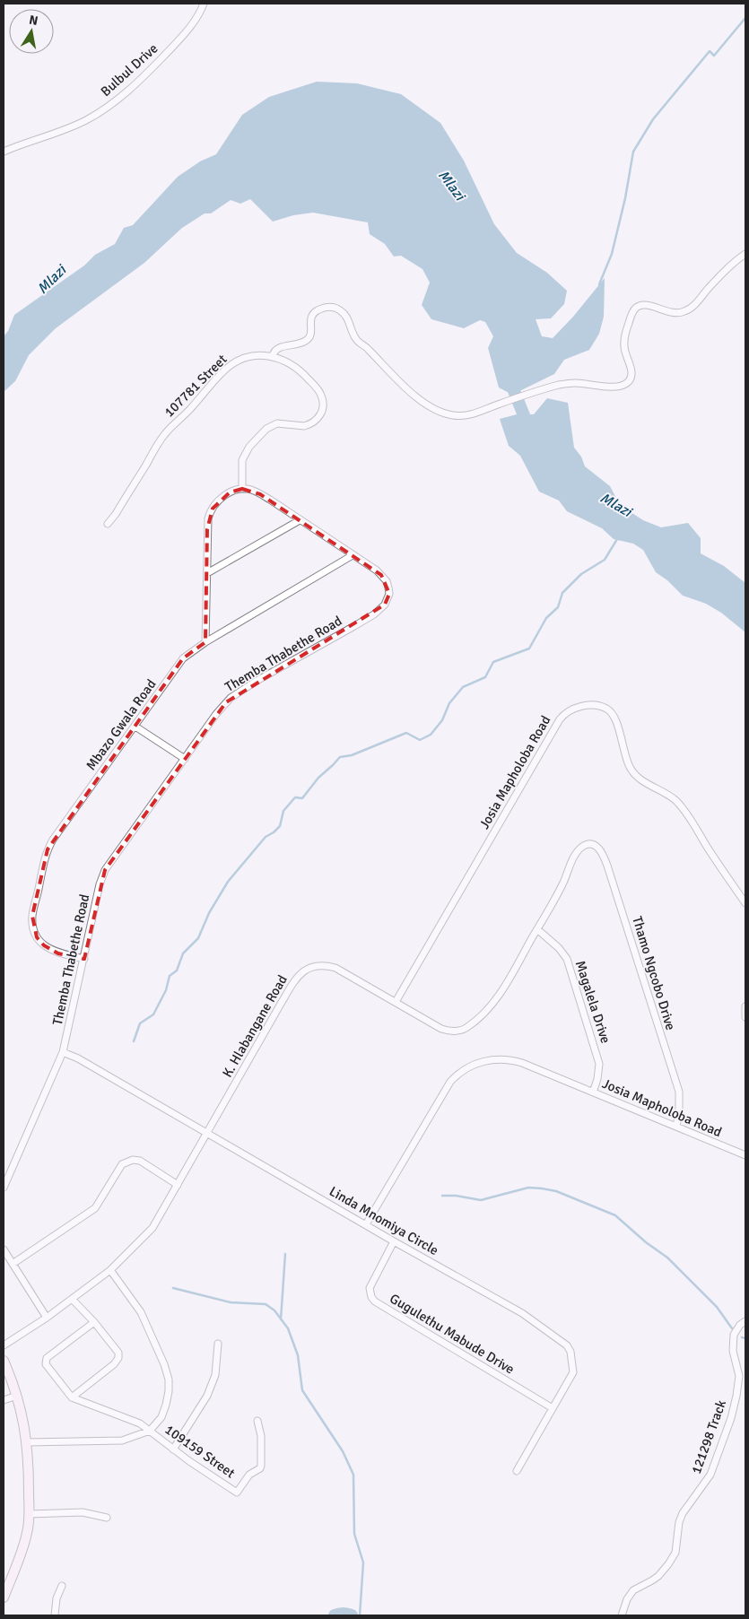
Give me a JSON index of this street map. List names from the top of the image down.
{
  "streets": {
    "street": [
      "Bulbul Drive",
      "107781 Street",
      "Themba Thabethe Road",
      "Mbazo Gwala Road",
      "Josia Mapholoba Road",
      "Thamo Ngcobo Drive",
      "Magalela Drive",
      "K. Hlabangane Road",
      "Linda Mnomiya Circle",
      "Gugulethu Mabude Drive",
      "121298 Track",
      "109159 Street"
    ]
  },
  "crossings": [
    ["107781 Street", "Themba Thabethe Road"],
    ["Themba Thabethe Road", "Mbazo Gwala Road"],
    ["Themba Thabethe Road", "Linda Mnomiya Circle"],
    ["Josia Mapholoba Road", "Thamo Ngcobo Drive"],
    ["Josia Mapholoba Road", "Magalela Drive"],
    ["Josia Mapholoba Road", "K. Hlabangane Road"],
    ["Josia Mapholoba Road", "Linda Mnomiya Circle"],
    ["Thamo Ngcobo Drive", "K. Hlabangane Road"],
    ["Magalela Drive", "K. Hlabangane Road"],
    ["K. Hlabangane Road", "Linda Mnomiya Circle"],
    ["Linda Mnomiya Circle", "Gugulethu Mabude Drive"]
  ],
  "water": ["Mlazi"],
  "north": "top"
}
